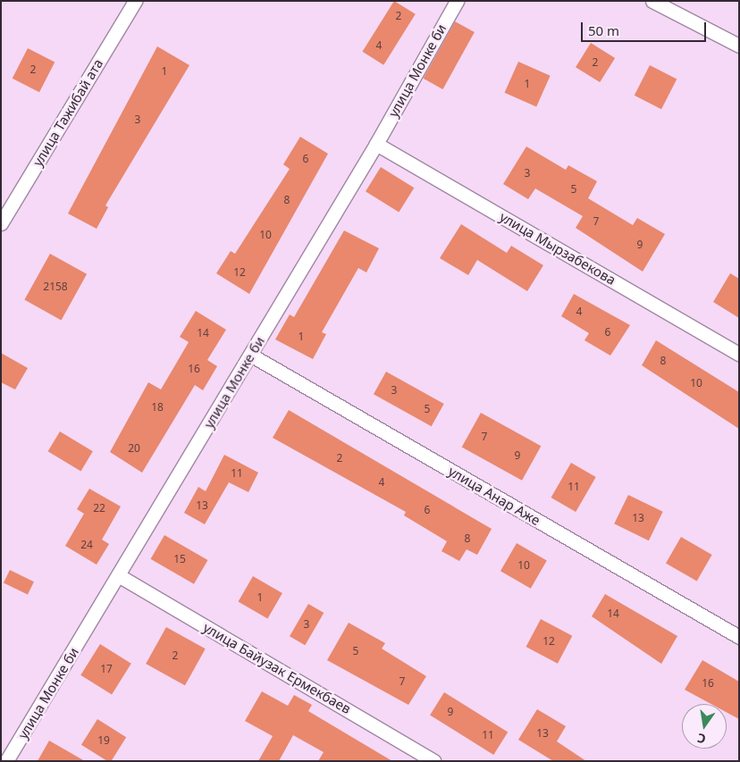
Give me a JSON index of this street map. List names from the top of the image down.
{
  "streets": {
    "street": [
      "улица Монке би",
      "улица Тажибай ата",
      "улица Мырзабекова",
      "улица Анар Аже",
      "улица Байузак Ермекбаев"
    ]
  },
  "crossings": [
    ["улица Монке би", "улица Мырзабекова"],
    ["улица Монке би", "улица Анар Аже"],
    ["улица Монке би", "улица Байузак Ермекбаев"]
  ],
  "house_numbers": [
    "2",
    "4",
    "2",
    "2",
    "1",
    "1",
    "3",
    "6",
    "3",
    "5",
    "8",
    "7",
    "10",
    "9",
    "12",
    "2158",
    "4",
    "6",
    "14",
    "1",
    "8",
    "16",
    "10",
    "3",
    "18",
    "5",
    "7",
    "20",
    "9",
    "2",
    "11",
    "4",
    "11",
    "13",
    "22",
    "6",
    "13",
    "8",
    "24",
    "15",
    "10",
    "1",
    "14",
    "3",
    "12",
    "5",
    "2",
    "17",
    "7",
    "16",
    "9",
    "13",
    "11",
    "19"
  ],
  "scale_bar": "50 m",
  "north": "bottom"
}
